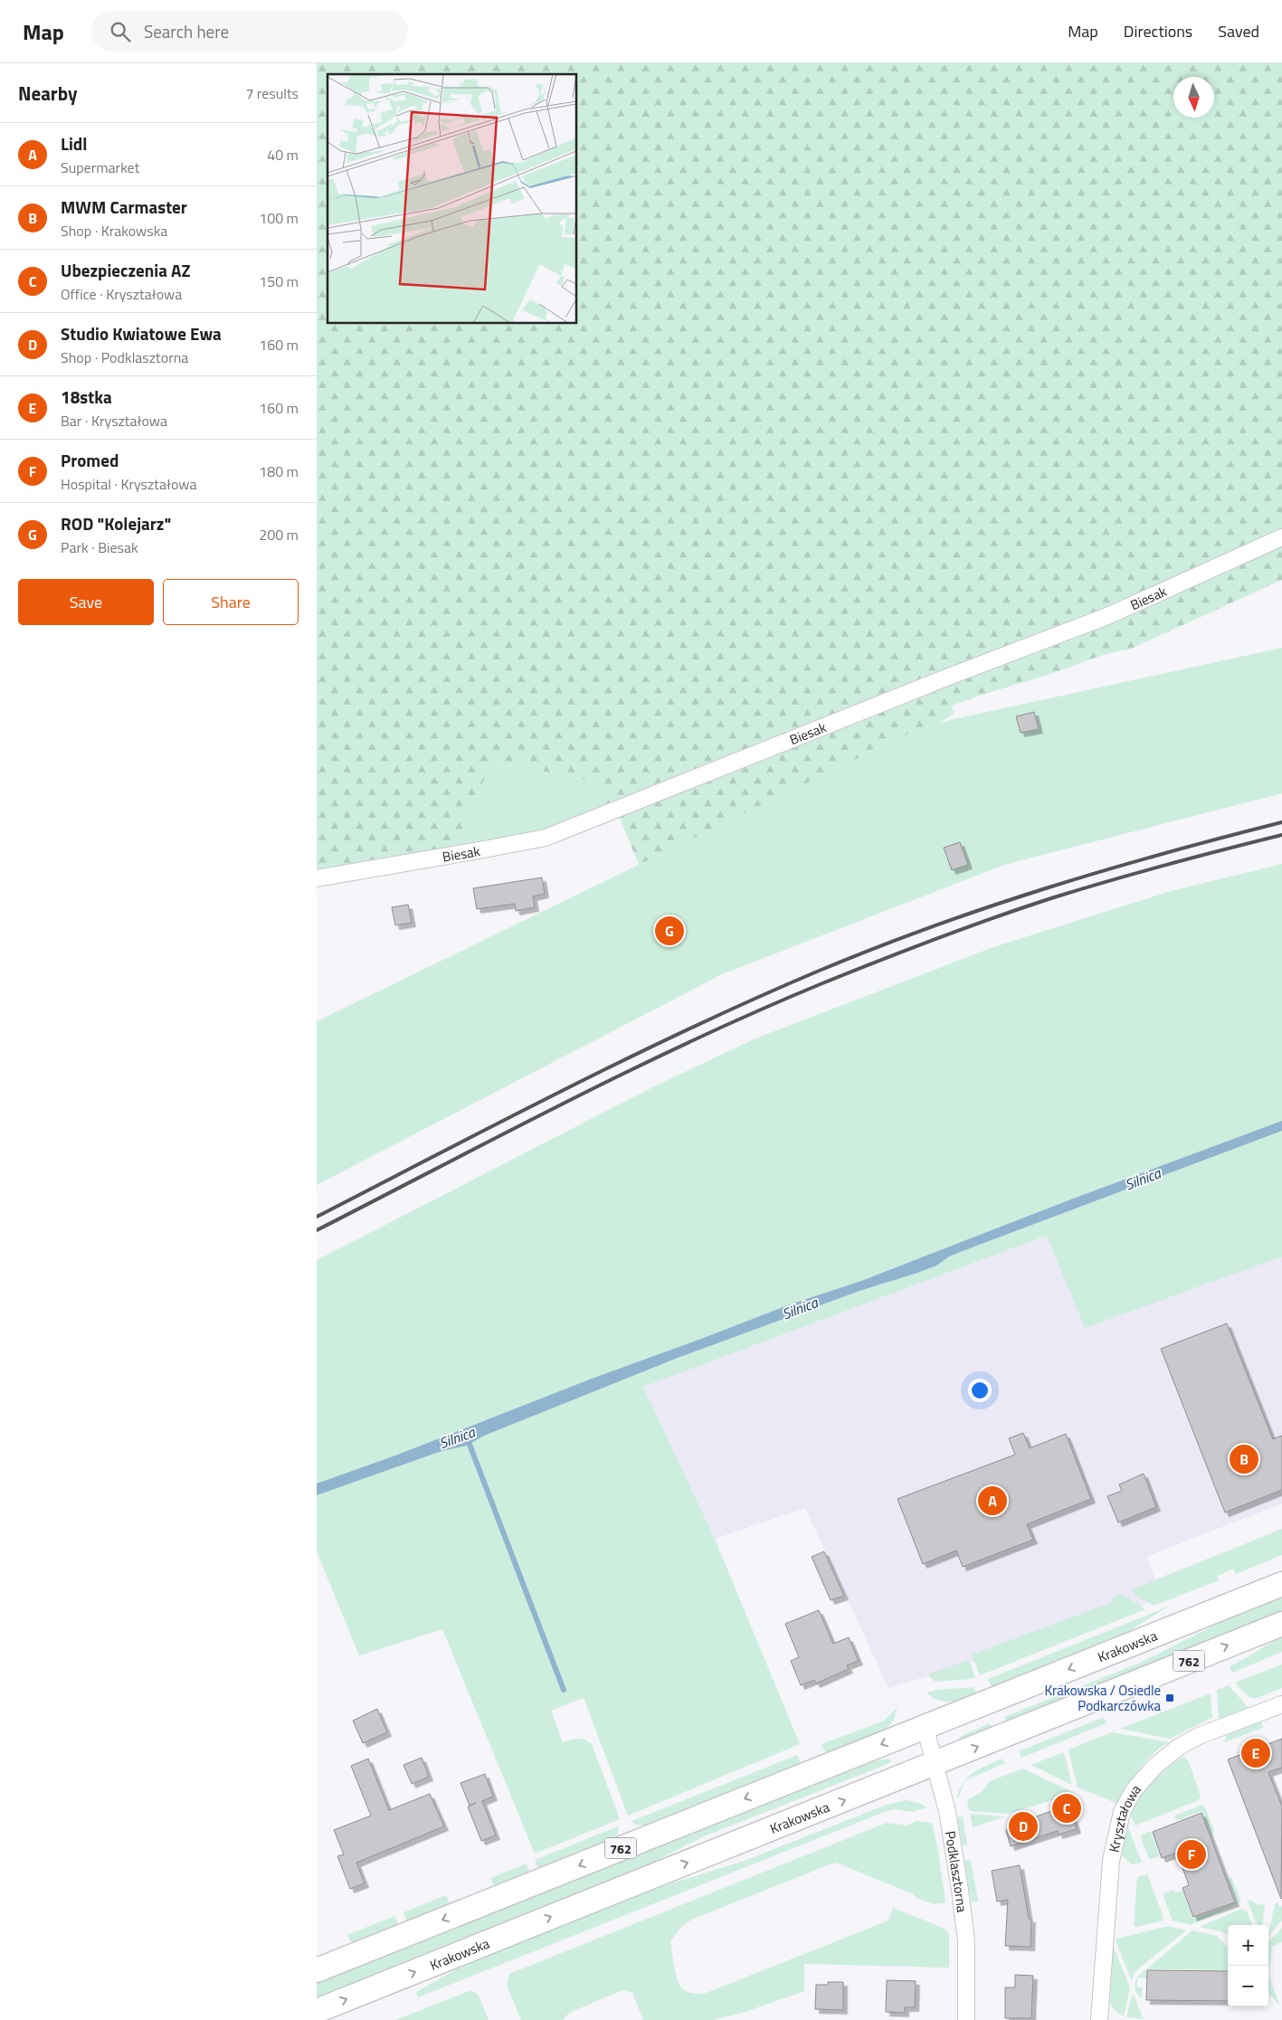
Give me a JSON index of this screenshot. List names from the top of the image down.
{
  "streets": {
    "main road": ["Krakowska", "762"],
    "street": ["Biesak", "Kryształowa", "Podklasztorna"]
  },
  "crossings": [
    ["Krakowska", "Podklasztorna"]
  ],
  "water": ["Silnica"],
  "places": {
    "transit": ["Krakowska / Osiedle Podkarczówka"]
  },
  "north": "bottom",
  "page": {
    "header": "Map",
    "search": "Search here",
    "nav": ["Map", "Directions", "Saved"],
    "heading": ["Nearby", "7 results"],
    "list": [
      {
        "mark": "A",
        "name": "Lidl",
        "note": "Supermarket",
        "value": "40 m"
      },
      {
        "mark": "B",
        "name": "MWM Carmaster",
        "note": "Shop · Krakowska",
        "value": "100 m"
      },
      {
        "mark": "C",
        "name": "Ubezpieczenia AZ",
        "note": "Office · Kryształowa",
        "value": "150 m"
      },
      {
        "mark": "D",
        "name": "Studio Kwiatowe Ewa",
        "note": "Shop · Podklasztorna",
        "value": "160 m"
      },
      {
        "mark": "E",
        "name": "18stka",
        "note": "Bar · Kryształowa",
        "value": "160 m"
      },
      {
        "mark": "F",
        "name": "Promed",
        "note": "Hospital · Kryształowa",
        "value": "180 m"
      },
      {
        "mark": "G",
        "name": "ROD \"Kolejarz\"",
        "note": "Park · Biesak",
        "value": "200 m"
      }
    ],
    "buttons": ["Save", "Share"],
    "pins": [
      "G",
      "B",
      "A",
      "E",
      "C",
      "D",
      "F"
    ],
    "map_buttons": ["+", "−"]
  }
}
